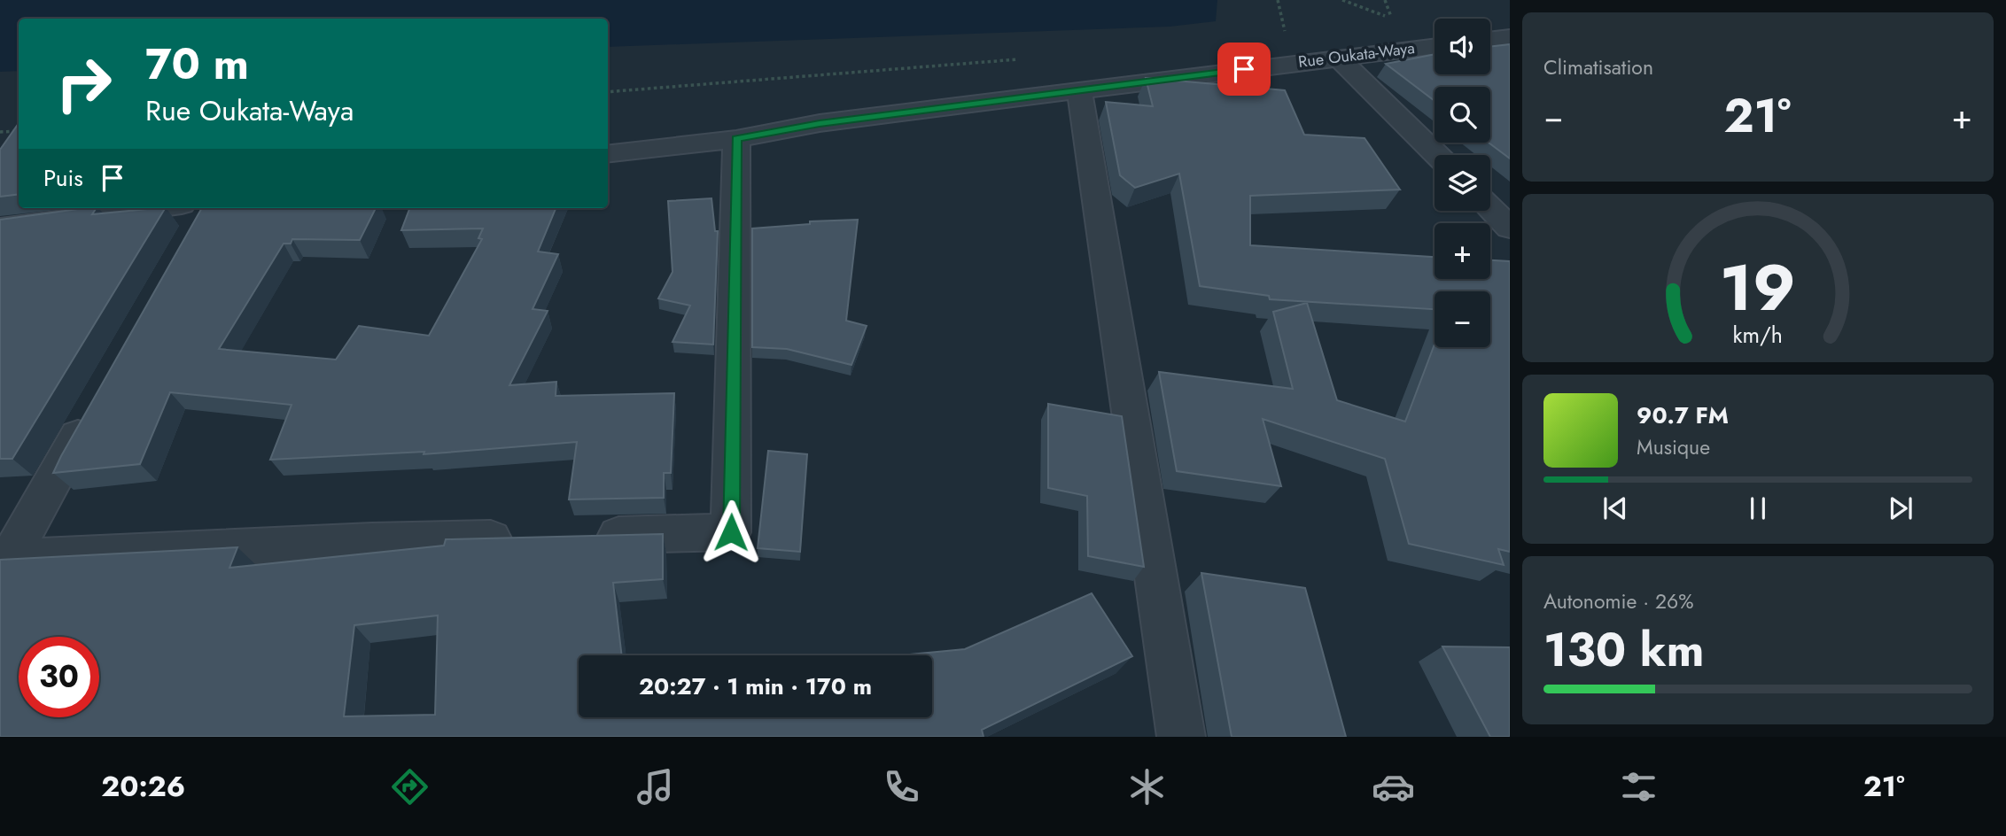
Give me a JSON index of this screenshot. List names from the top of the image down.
{
  "streets": {
    "street": ["Rue Oukata-Waya"]
  },
  "page": {
    "tile": [
      "Climatisation",
      ["Autonomie · 26%", "130 km"]
    ],
    "map_buttons": ["+", "−"],
    "turn": ["70 m", "Rue Oukata-Waya"],
    "heat": ["−", "21°", "+"],
    "then": "Puis",
    "song": ["90.7 FM", "Musique"],
    "limit": "30",
    "trip": "20:27 · 1 min · 170 m",
    "tabs": ["20:26", "21°"],
    "gauge": ["19", "km/h"]
  }
}
